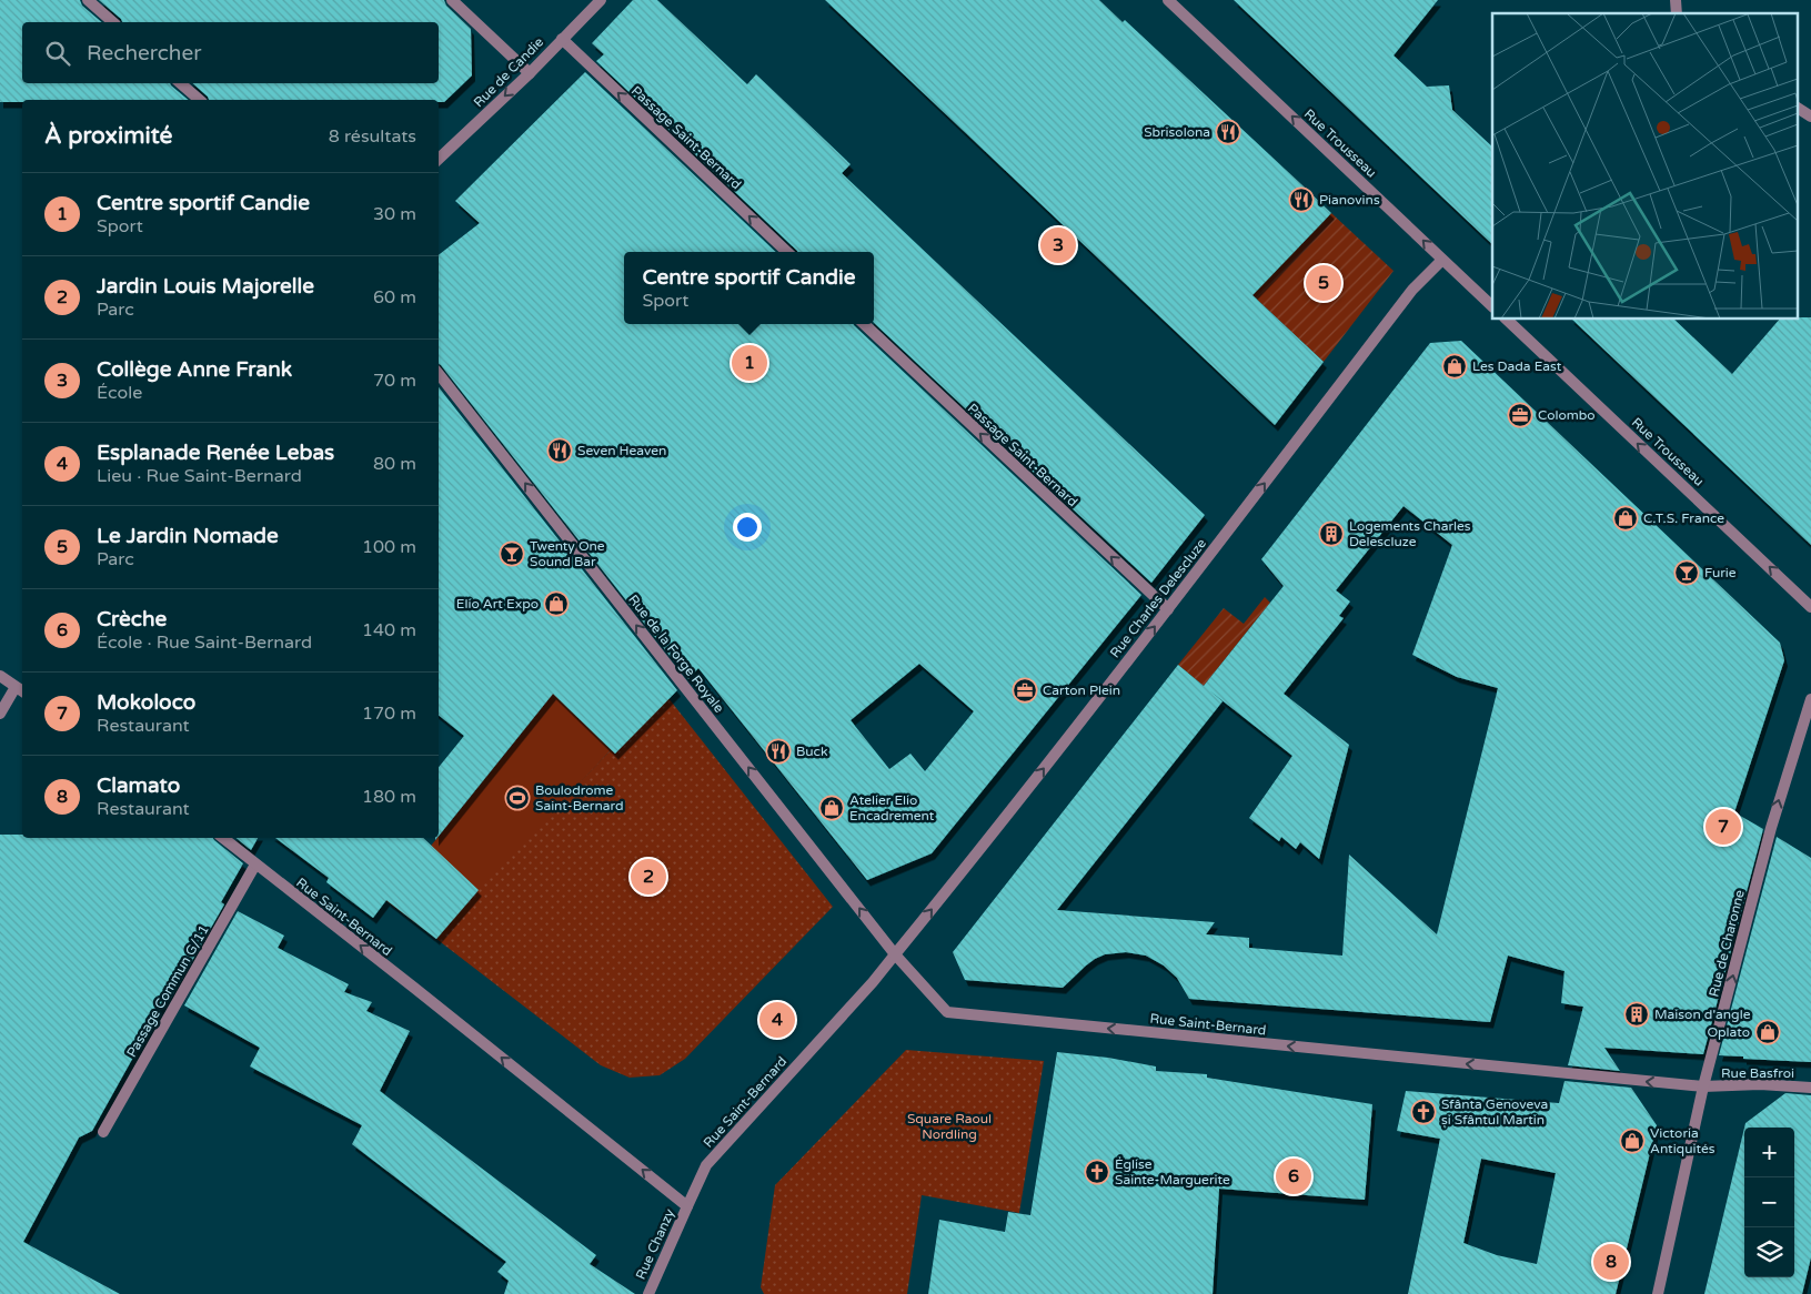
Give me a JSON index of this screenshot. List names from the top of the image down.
{
  "streets": {
    "street": [
      "Rue de Candie",
      "Passage Saint-Bernard",
      "Rue Trousseau",
      "Rue Charles Delescluze",
      "Rue de la Forge Royale",
      "Rue Saint-Bernard",
      "Rue de Charonne",
      "Passage Commun G/11",
      "Rue Basfroi",
      "Rue Chanzy"
    ]
  },
  "crossings": [
    ["Rue de Candie", "Passage Saint-Bernard"],
    ["Passage Saint-Bernard", "Rue Charles Delescluze"],
    ["Rue Trousseau", "Rue Charles Delescluze"],
    ["Rue Charles Delescluze", "Rue de la Forge Royale"],
    ["Rue Charles Delescluze", "Rue Saint-Bernard"],
    ["Rue de la Forge Royale", "Rue Saint-Bernard"],
    ["Rue Saint-Bernard", "Rue de Charonne"],
    ["Rue Saint-Bernard", "Passage Commun G/11"],
    ["Rue Saint-Bernard", "Rue Basfroi"],
    ["Rue Saint-Bernard", "Rue Chanzy"],
    ["Rue de Charonne", "Rue Basfroi"]
  ],
  "one_way": [
    "Rue de Candie",
    "Passage Saint-Bernard",
    "Rue Trousseau",
    "Rue Charles Delescluze",
    "Rue de la Forge Royale",
    "Rue Saint-Bernard",
    "Rue de Charonne"
  ],
  "parks": ["Square Raoul Nordling"],
  "places": {
    "restaurant": [
      "Sbrisolona",
      "Pianovins",
      "Seven Heaven",
      "Buck"
    ],
    "shop": [
      "Les Dada East",
      "C.T.S. France",
      "Elio Art Expo",
      "Atelier Elio Encadrement",
      "Oplato",
      "Victoria Antiquités"
    ],
    "office": ["Colombo", "Carton Plein"],
    "building": ["Logements Charles Delescluze", "Maison d'angle"],
    "bar": ["Twenty One Sound Bar", "Furie"],
    "sports": ["Boulodrome Saint-Bernard"],
    "church": ["Sfânta Genoveva și Sfântul Martin", "Église Sainte-Marguerite"]
  },
  "page": {
    "search": "Rechercher",
    "heading": ["À proximité", "8 résultats"],
    "list": [
      {
        "mark": "1",
        "name": "Centre sportif Candie",
        "note": "Sport",
        "value": "30 m"
      },
      {
        "mark": "2",
        "name": "Jardin Louis Majorelle",
        "note": "Parc",
        "value": "60 m"
      },
      {
        "mark": "3",
        "name": "Collège Anne Frank",
        "note": "École",
        "value": "70 m"
      },
      {
        "mark": "4",
        "name": "Esplanade Renée Lebas",
        "note": "Lieu · Rue Saint-Bernard",
        "value": "80 m"
      },
      {
        "mark": "5",
        "name": "Le Jardin Nomade",
        "note": "Parc",
        "value": "100 m"
      },
      {
        "mark": "6",
        "name": "Crèche",
        "note": "École · Rue Saint-Bernard",
        "value": "140 m"
      },
      {
        "mark": "7",
        "name": "Mokoloco",
        "note": "Restaurant",
        "value": "170 m"
      },
      {
        "mark": "8",
        "name": "Clamato",
        "note": "Restaurant",
        "value": "180 m"
      }
    ],
    "pins": [
      "3",
      "5",
      "1",
      "7",
      "2",
      "4",
      "6",
      "8"
    ],
    "popup": ["Centre sportif Candie", "Sport"],
    "map_buttons": ["+", "−"]
  }
}
